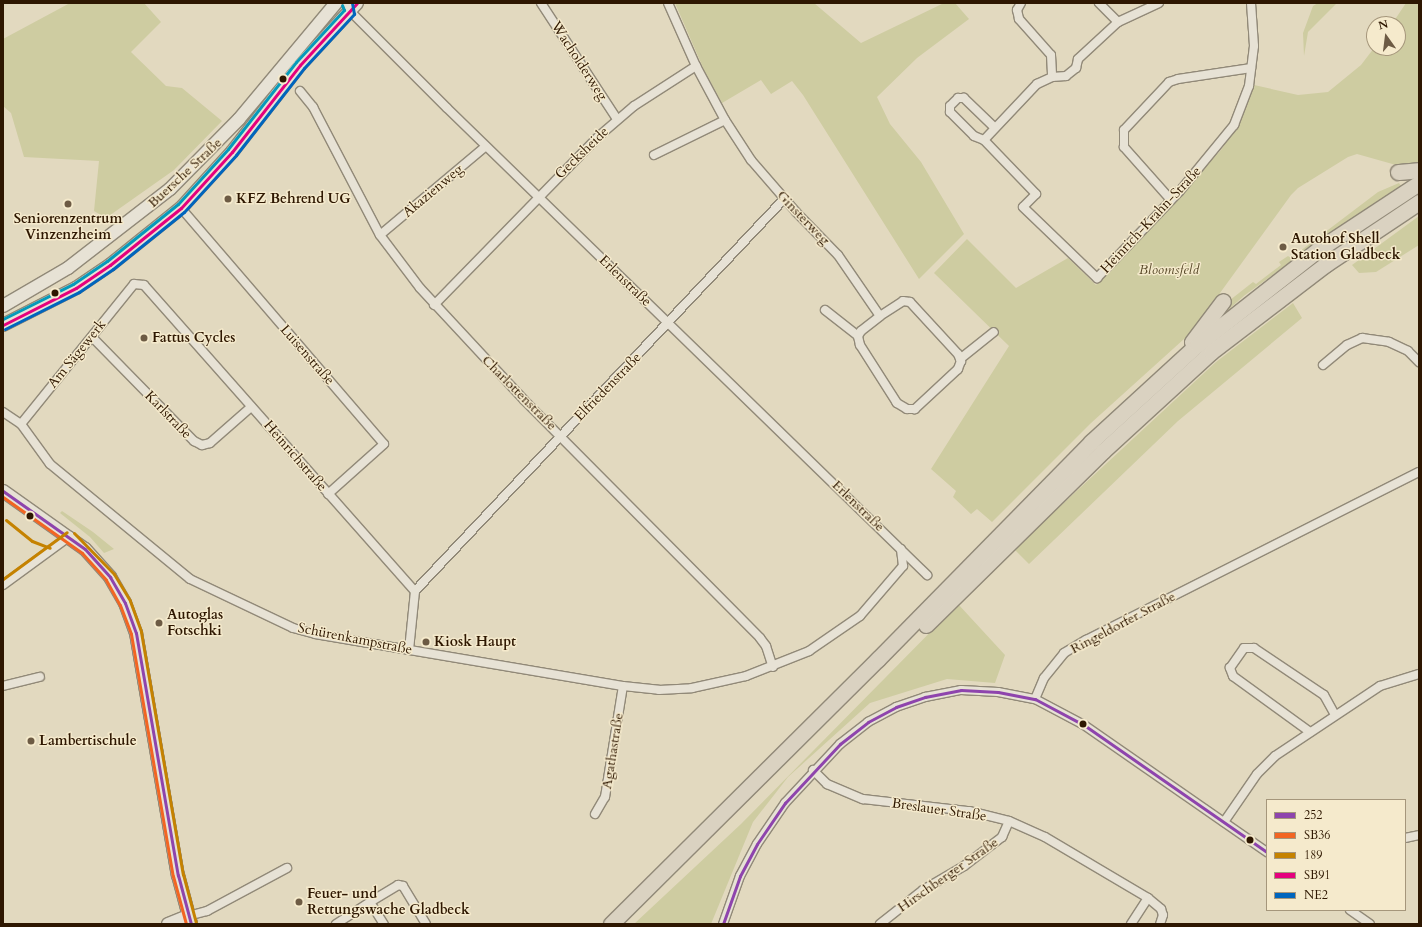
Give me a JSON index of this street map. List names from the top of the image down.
{
  "streets": {
    "main road": ["Buersche Straße"],
    "street": [
      "Wacholderweg",
      "Gecksheide",
      "Akazienweg",
      "Ginsterweg",
      "Heinrich-Krahn-Straße",
      "Erlenstraße",
      "Am Sägewerk",
      "Luisenstraße",
      "Elfriedenstraße",
      "Charlottenstraße",
      "Karlstraße",
      "Heinrichstraße",
      "Ringeldorfer Straße",
      "Schürenkampstraße",
      "Agathastraße",
      "Breslauer Straße",
      "Hirschberger Straße"
    ]
  },
  "crossings": [
    ["Wacholderweg", "Gecksheide"],
    ["Gecksheide", "Ginsterweg"],
    ["Gecksheide", "Erlenstraße"],
    ["Gecksheide", "Charlottenstraße"],
    ["Buersche Straße", "Erlenstraße"],
    ["Buersche Straße", "Luisenstraße"],
    ["Akazienweg", "Erlenstraße"],
    ["Akazienweg", "Charlottenstraße"],
    ["Ginsterweg", "Elfriedenstraße"],
    ["Erlenstraße", "Elfriedenstraße"],
    ["Erlenstraße", "Schürenkampstraße"],
    ["Am Sägewerk", "Karlstraße"],
    ["Am Sägewerk", "Heinrichstraße"],
    ["Am Sägewerk", "Schürenkampstraße"],
    ["Luisenstraße", "Heinrichstraße"],
    ["Elfriedenstraße", "Charlottenstraße"],
    ["Elfriedenstraße", "Heinrichstraße"],
    ["Charlottenstraße", "Schürenkampstraße"],
    ["Karlstraße", "Heinrichstraße"],
    ["Schürenkampstraße", "Agathastraße"],
    ["Breslauer Straße", "Hirschberger Straße"]
  ],
  "parks": ["Bloomsfeld"],
  "places": [
    "KFZ Behrend UG",
    "Seniorenzentrum Vinzenzheim",
    "Autohof Shell Station Gladbeck",
    "Fattus Cycles",
    "Autoglas Fotschki",
    "Kiosk Haupt",
    "Lambertischule",
    "Feuer- und Rettungswache Gladbeck"
  ],
  "lines": [
    "transit line SB91",
    "transit line NE2",
    "transit line 252",
    "transit line SB36",
    "transit line 189"
  ],
  "legend": [
    "252",
    "SB36",
    "189",
    "SB91",
    "NE2"
  ],
  "north": "top"
}
